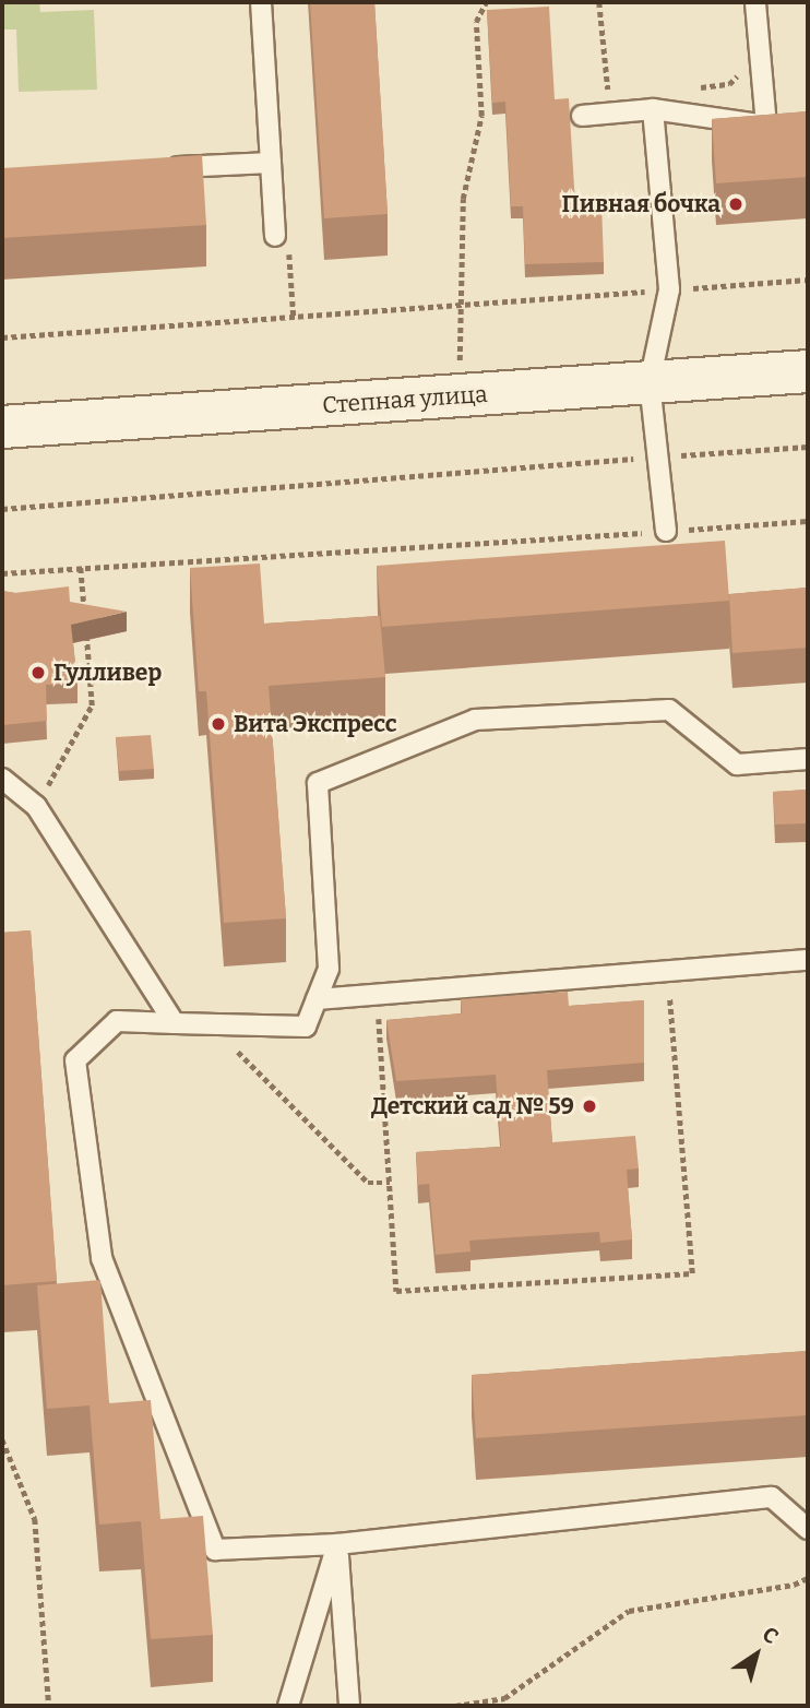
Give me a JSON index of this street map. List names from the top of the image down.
{
  "streets": {
    "street": ["Степная улица"]
  },
  "places": [
    "Пивная бочка",
    "Гулливер",
    "Вита Экспресс",
    "Детский сад № 59"
  ],
  "north": "top right"
}
